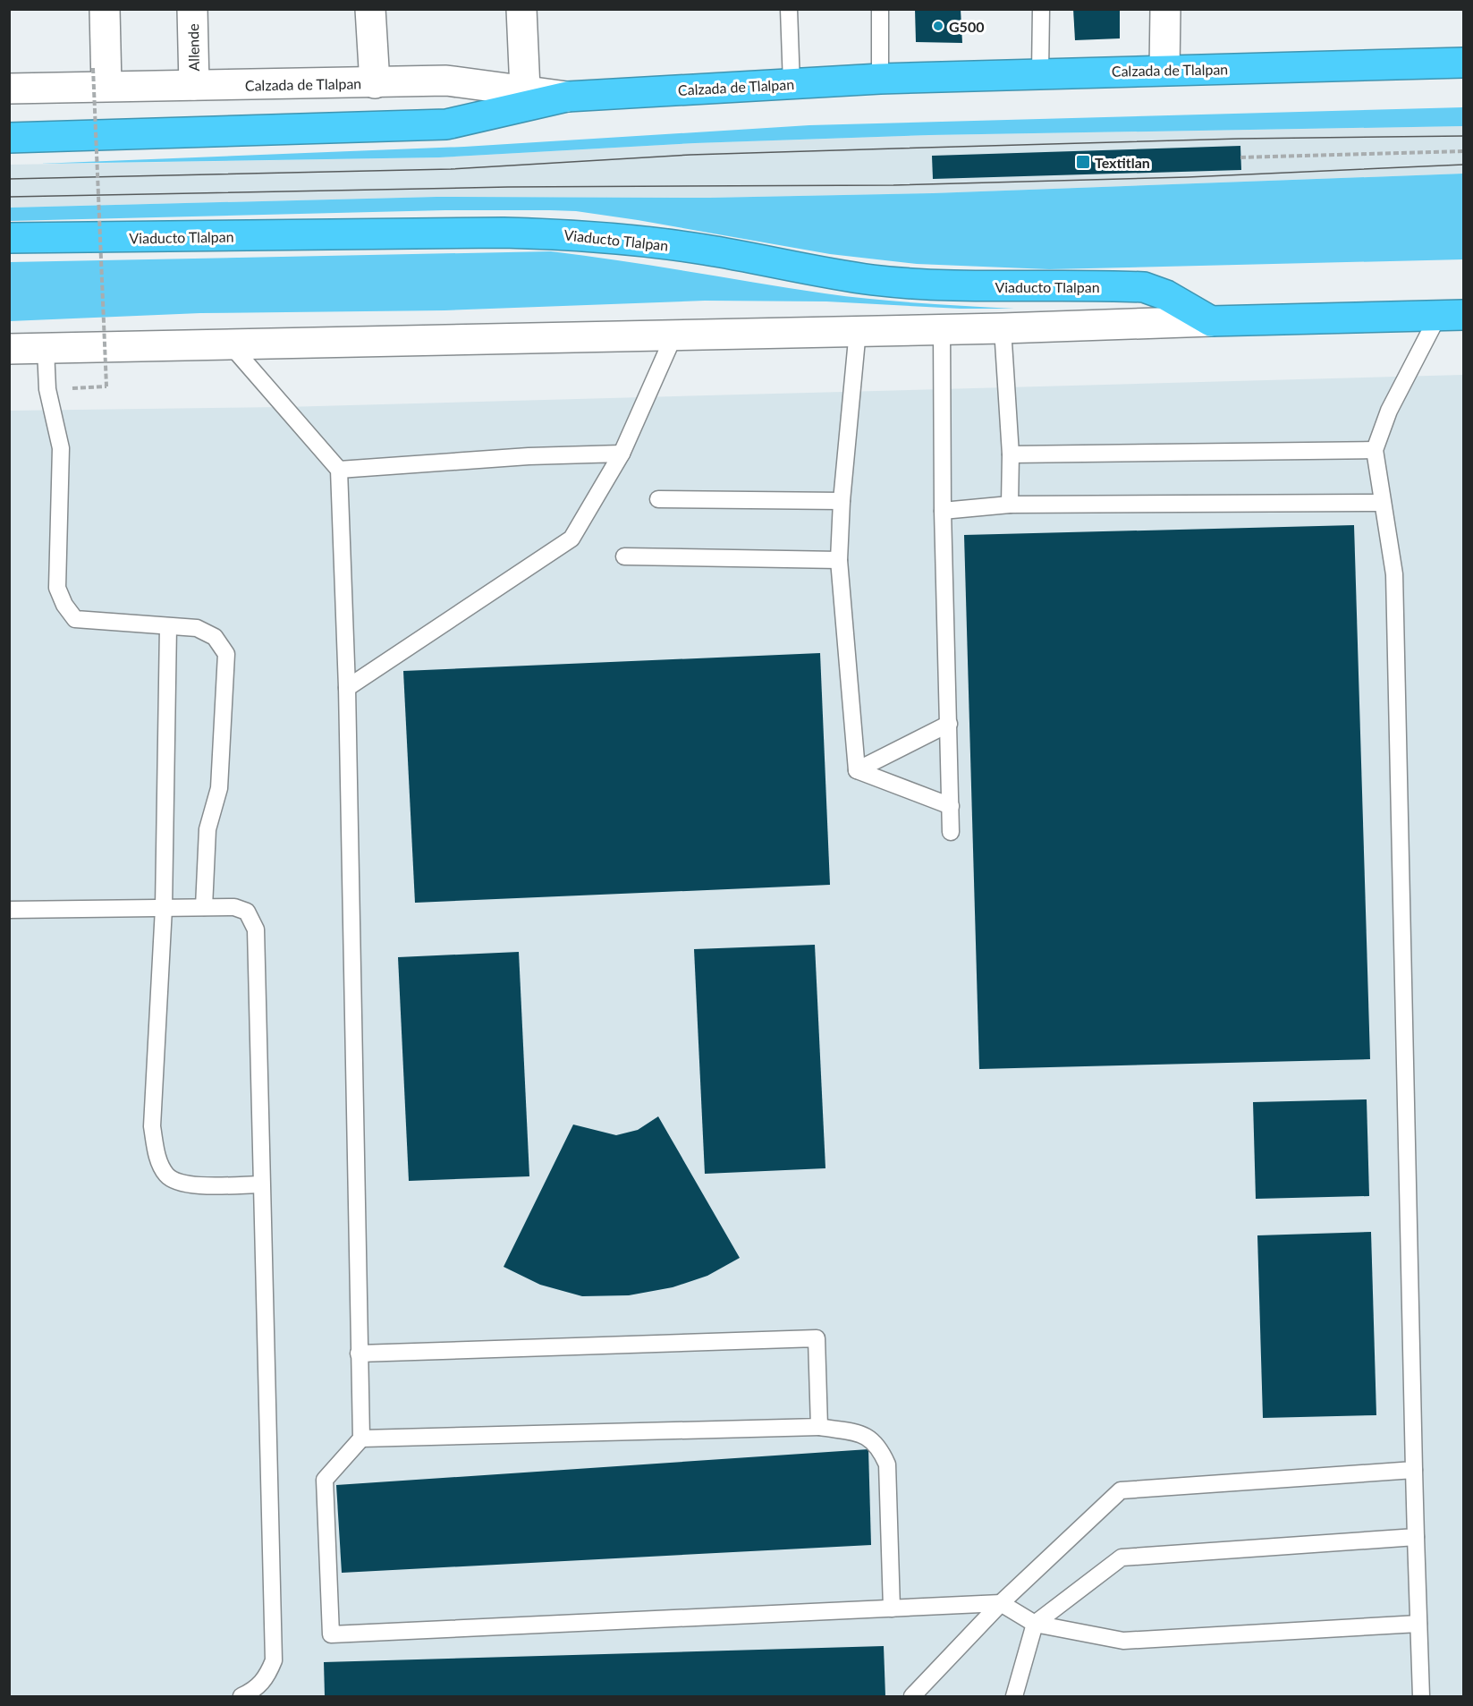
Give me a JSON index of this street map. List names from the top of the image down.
{
  "streets": {
    "highway": ["Calzada de Tlalpan", "Viaducto Tlalpan"],
    "main road": ["Allende"]
  },
  "crossings": [
    ["Allende", "Calzada de Tlalpan"]
  ],
  "places": {
    "other": ["G500"],
    "transit": ["Textitlan"]
  }
}
